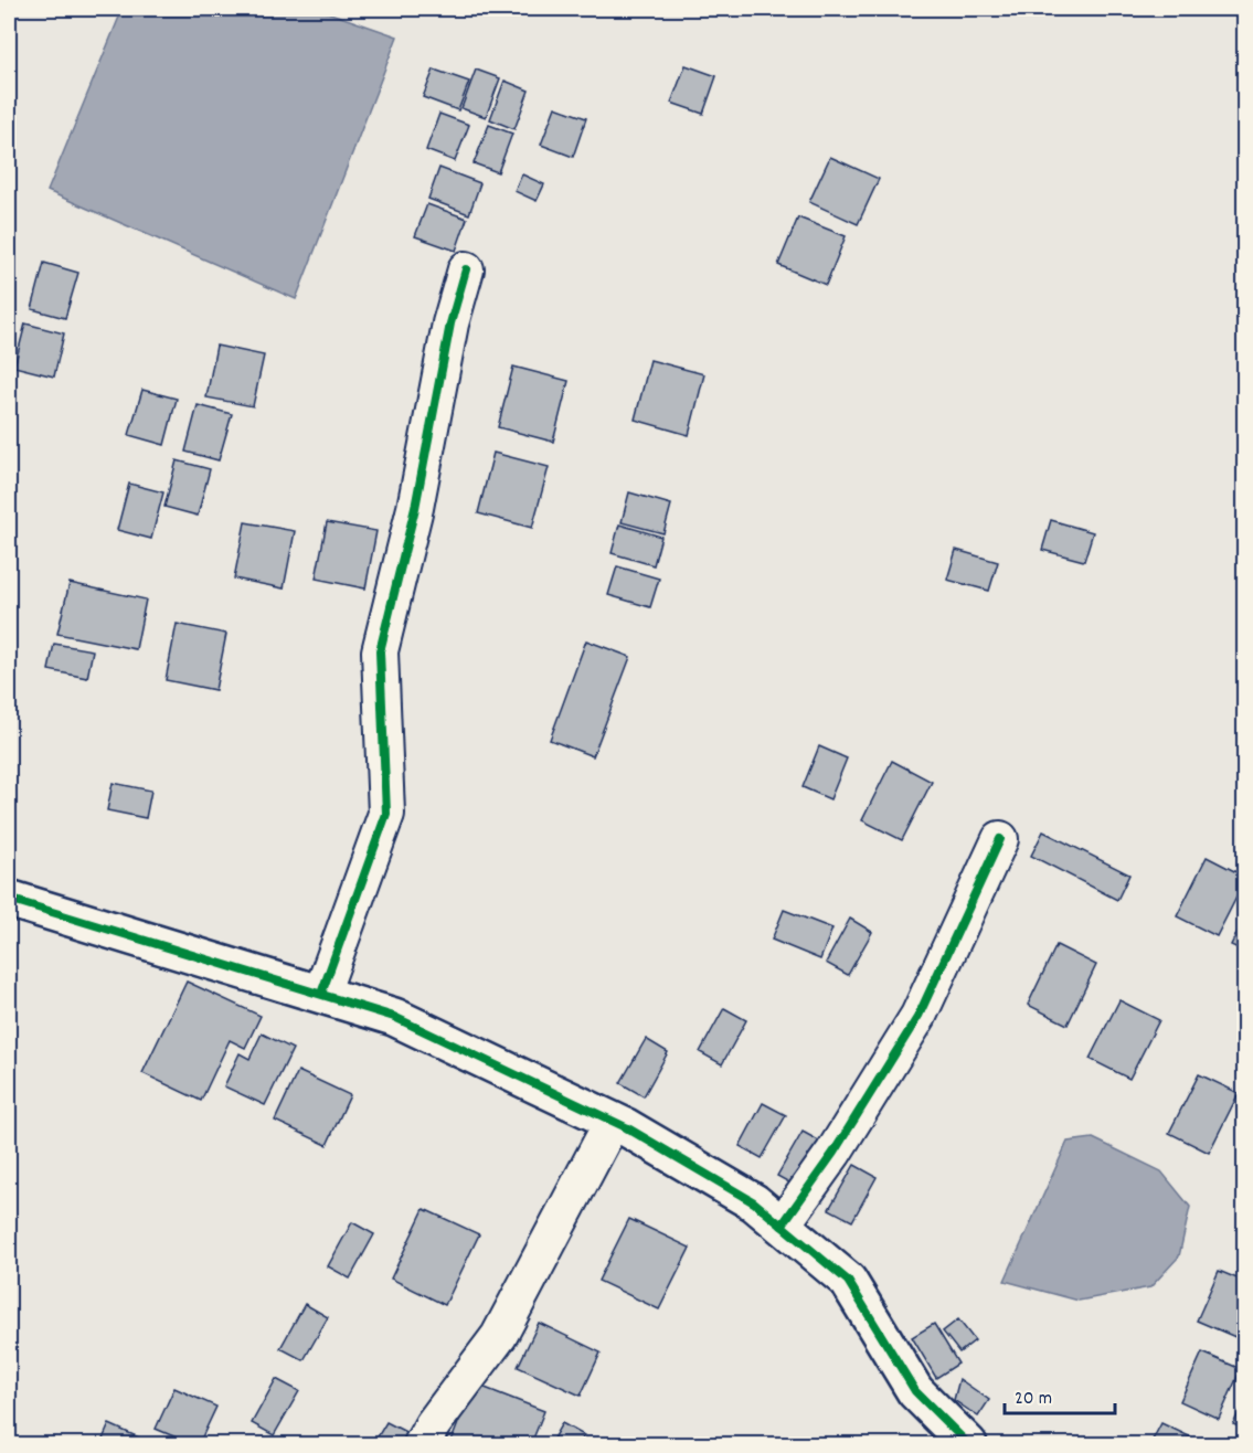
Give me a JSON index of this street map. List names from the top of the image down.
{
  "scale_bar": "20 m"
}
